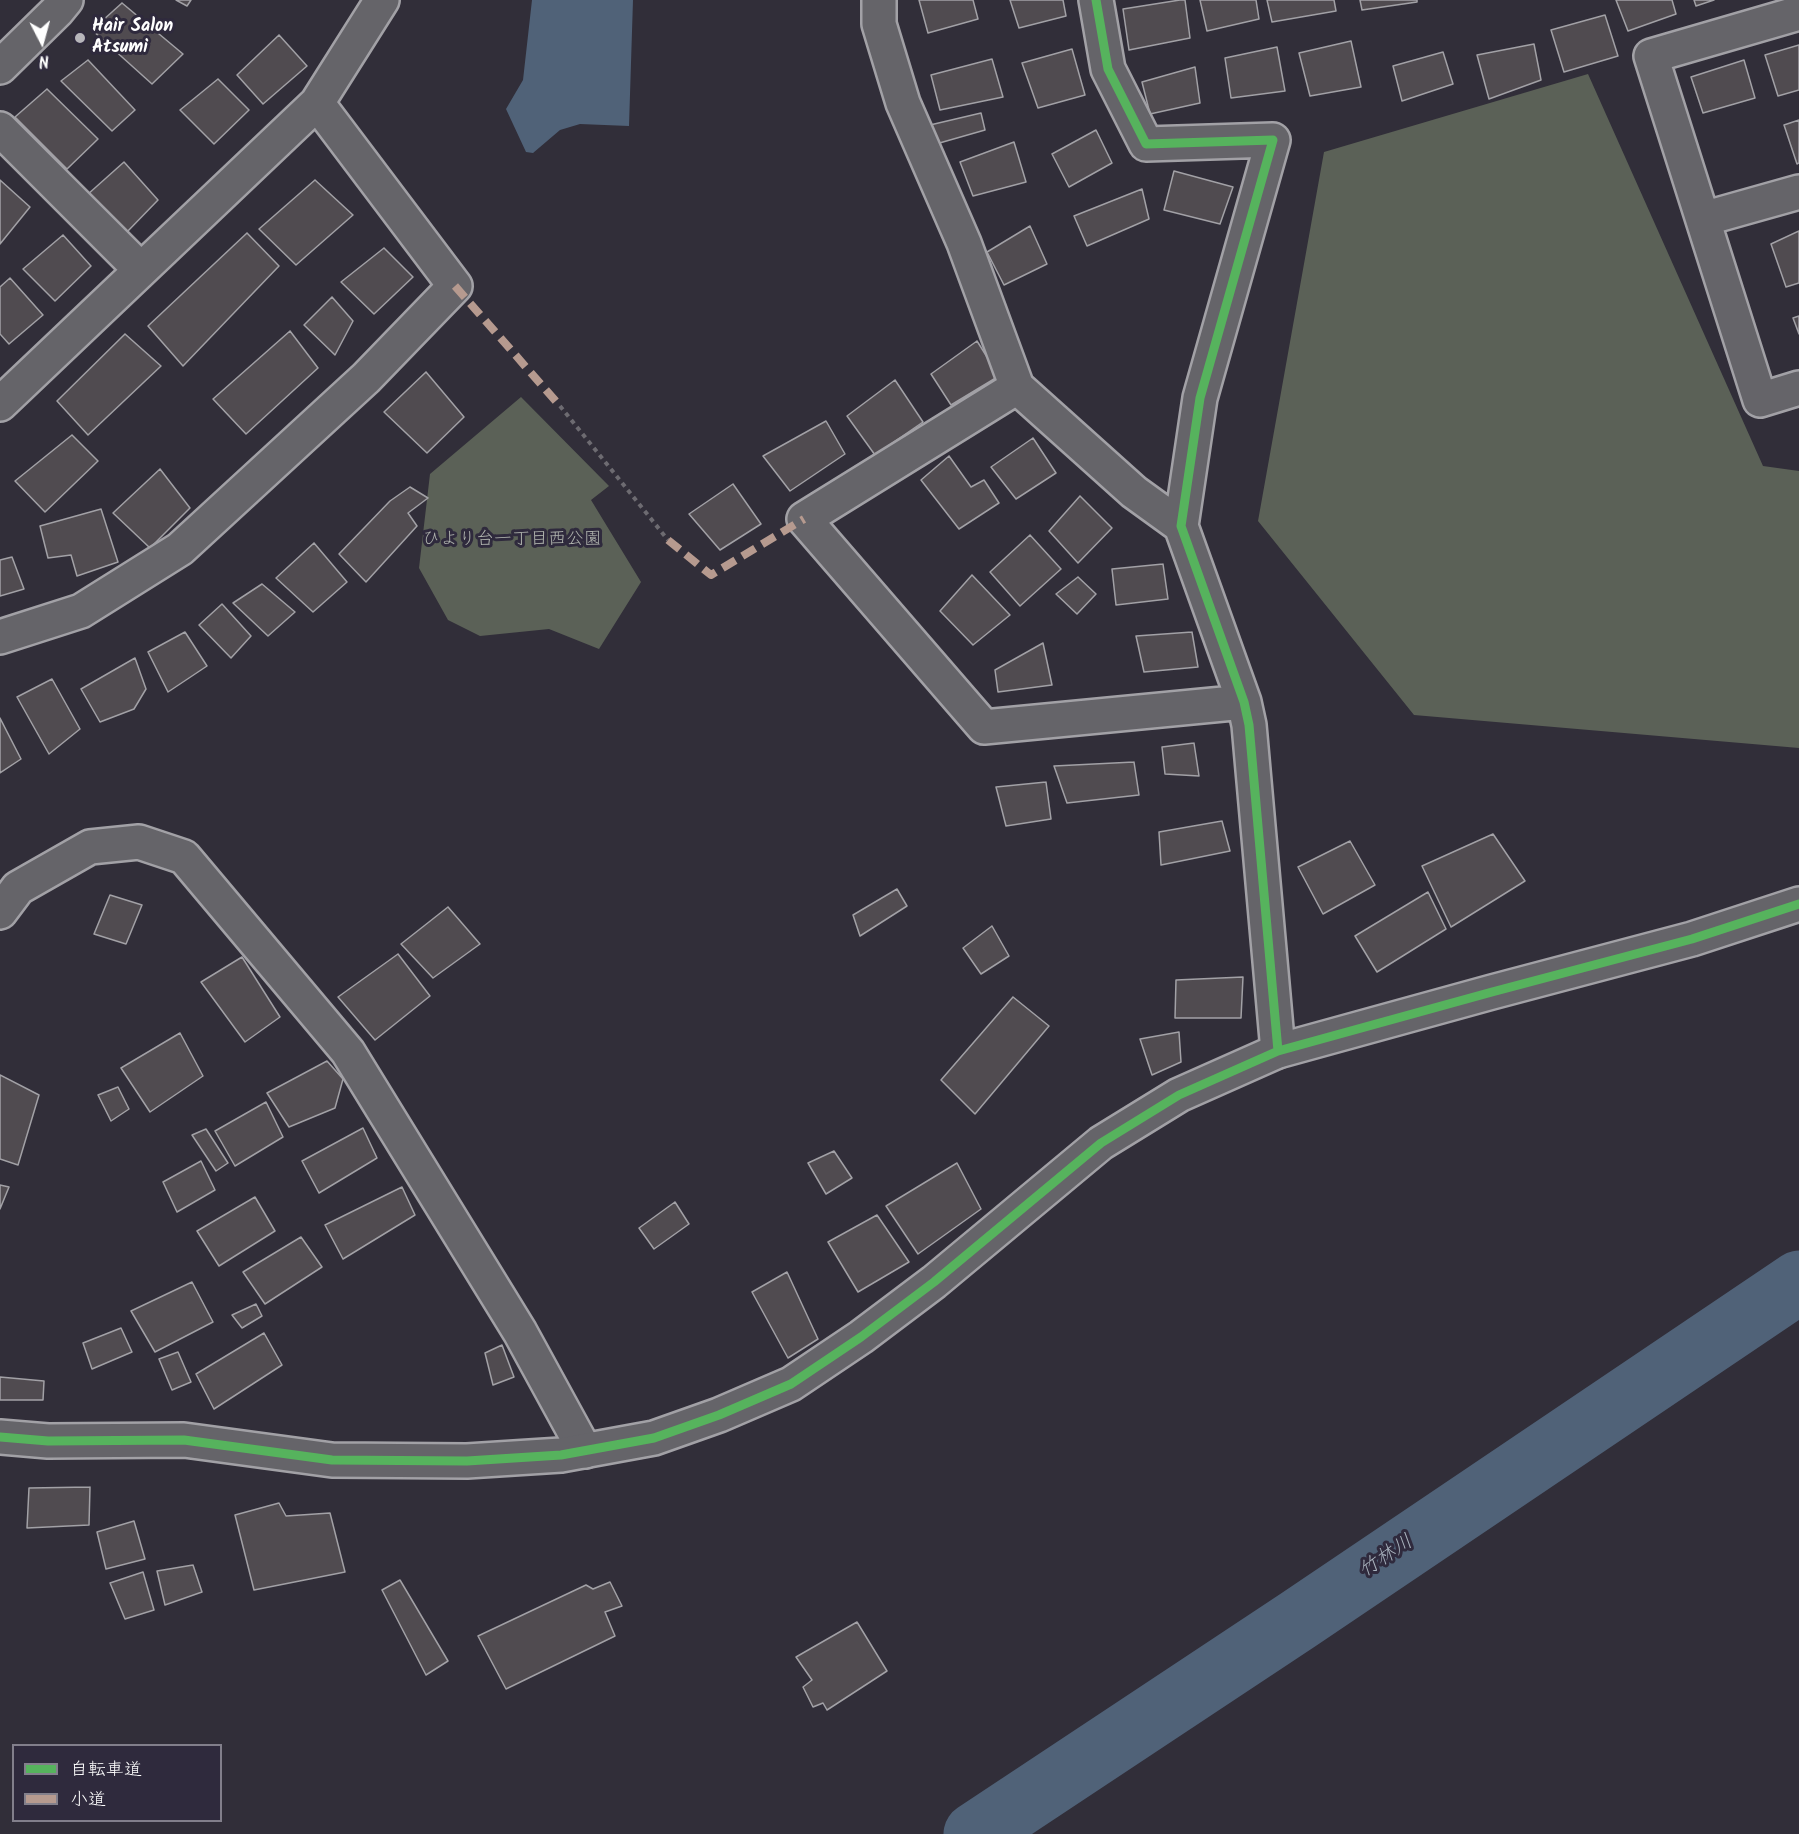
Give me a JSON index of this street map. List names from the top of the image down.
{
  "water": ["竹林川"],
  "parks": ["ひより台一丁目西公園"],
  "places": ["Hair Salon Atsumi"],
  "legend": ["自転車道", "小道"],
  "north": "bottom"
}
